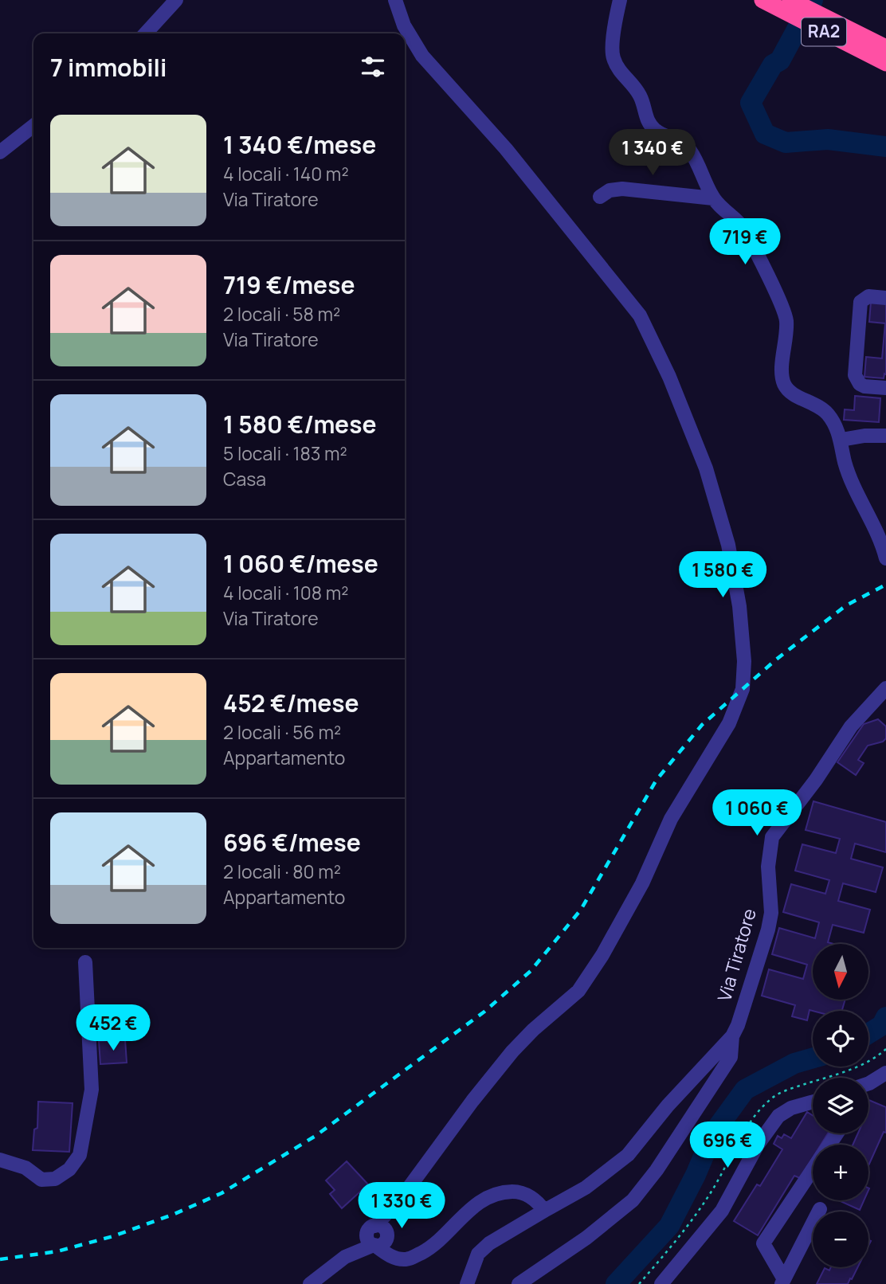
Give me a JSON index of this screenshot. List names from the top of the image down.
{
  "streets": {
    "highway": ["RA2"],
    "street": ["Via Tiratore"]
  },
  "north": "bottom",
  "page": {
    "heading": "7 immobili",
    "list": [
      {
        "name": "1 340 €/mese",
        "note": "4 locali · 140 m² · Via Tiratore"
      },
      {
        "name": "719 €/mese",
        "note": "2 locali · 58 m² · Via Tiratore"
      },
      {
        "name": "1 580 €/mese",
        "note": "5 locali · 183 m² · Casa"
      },
      {
        "name": "1 060 €/mese",
        "note": "4 locali · 108 m² · Via Tiratore"
      },
      {
        "name": "452 €/mese",
        "note": "2 locali · 56 m² · Appartamento"
      },
      {
        "name": "696 €/mese",
        "note": "2 locali · 80 m² · Appartamento"
      }
    ],
    "price": [
      "1 340 €",
      "719 €",
      "1 580 €",
      "1 060 €",
      "452 €",
      "696 €",
      "1 330 €"
    ],
    "map_buttons": ["+", "−"]
  }
}
